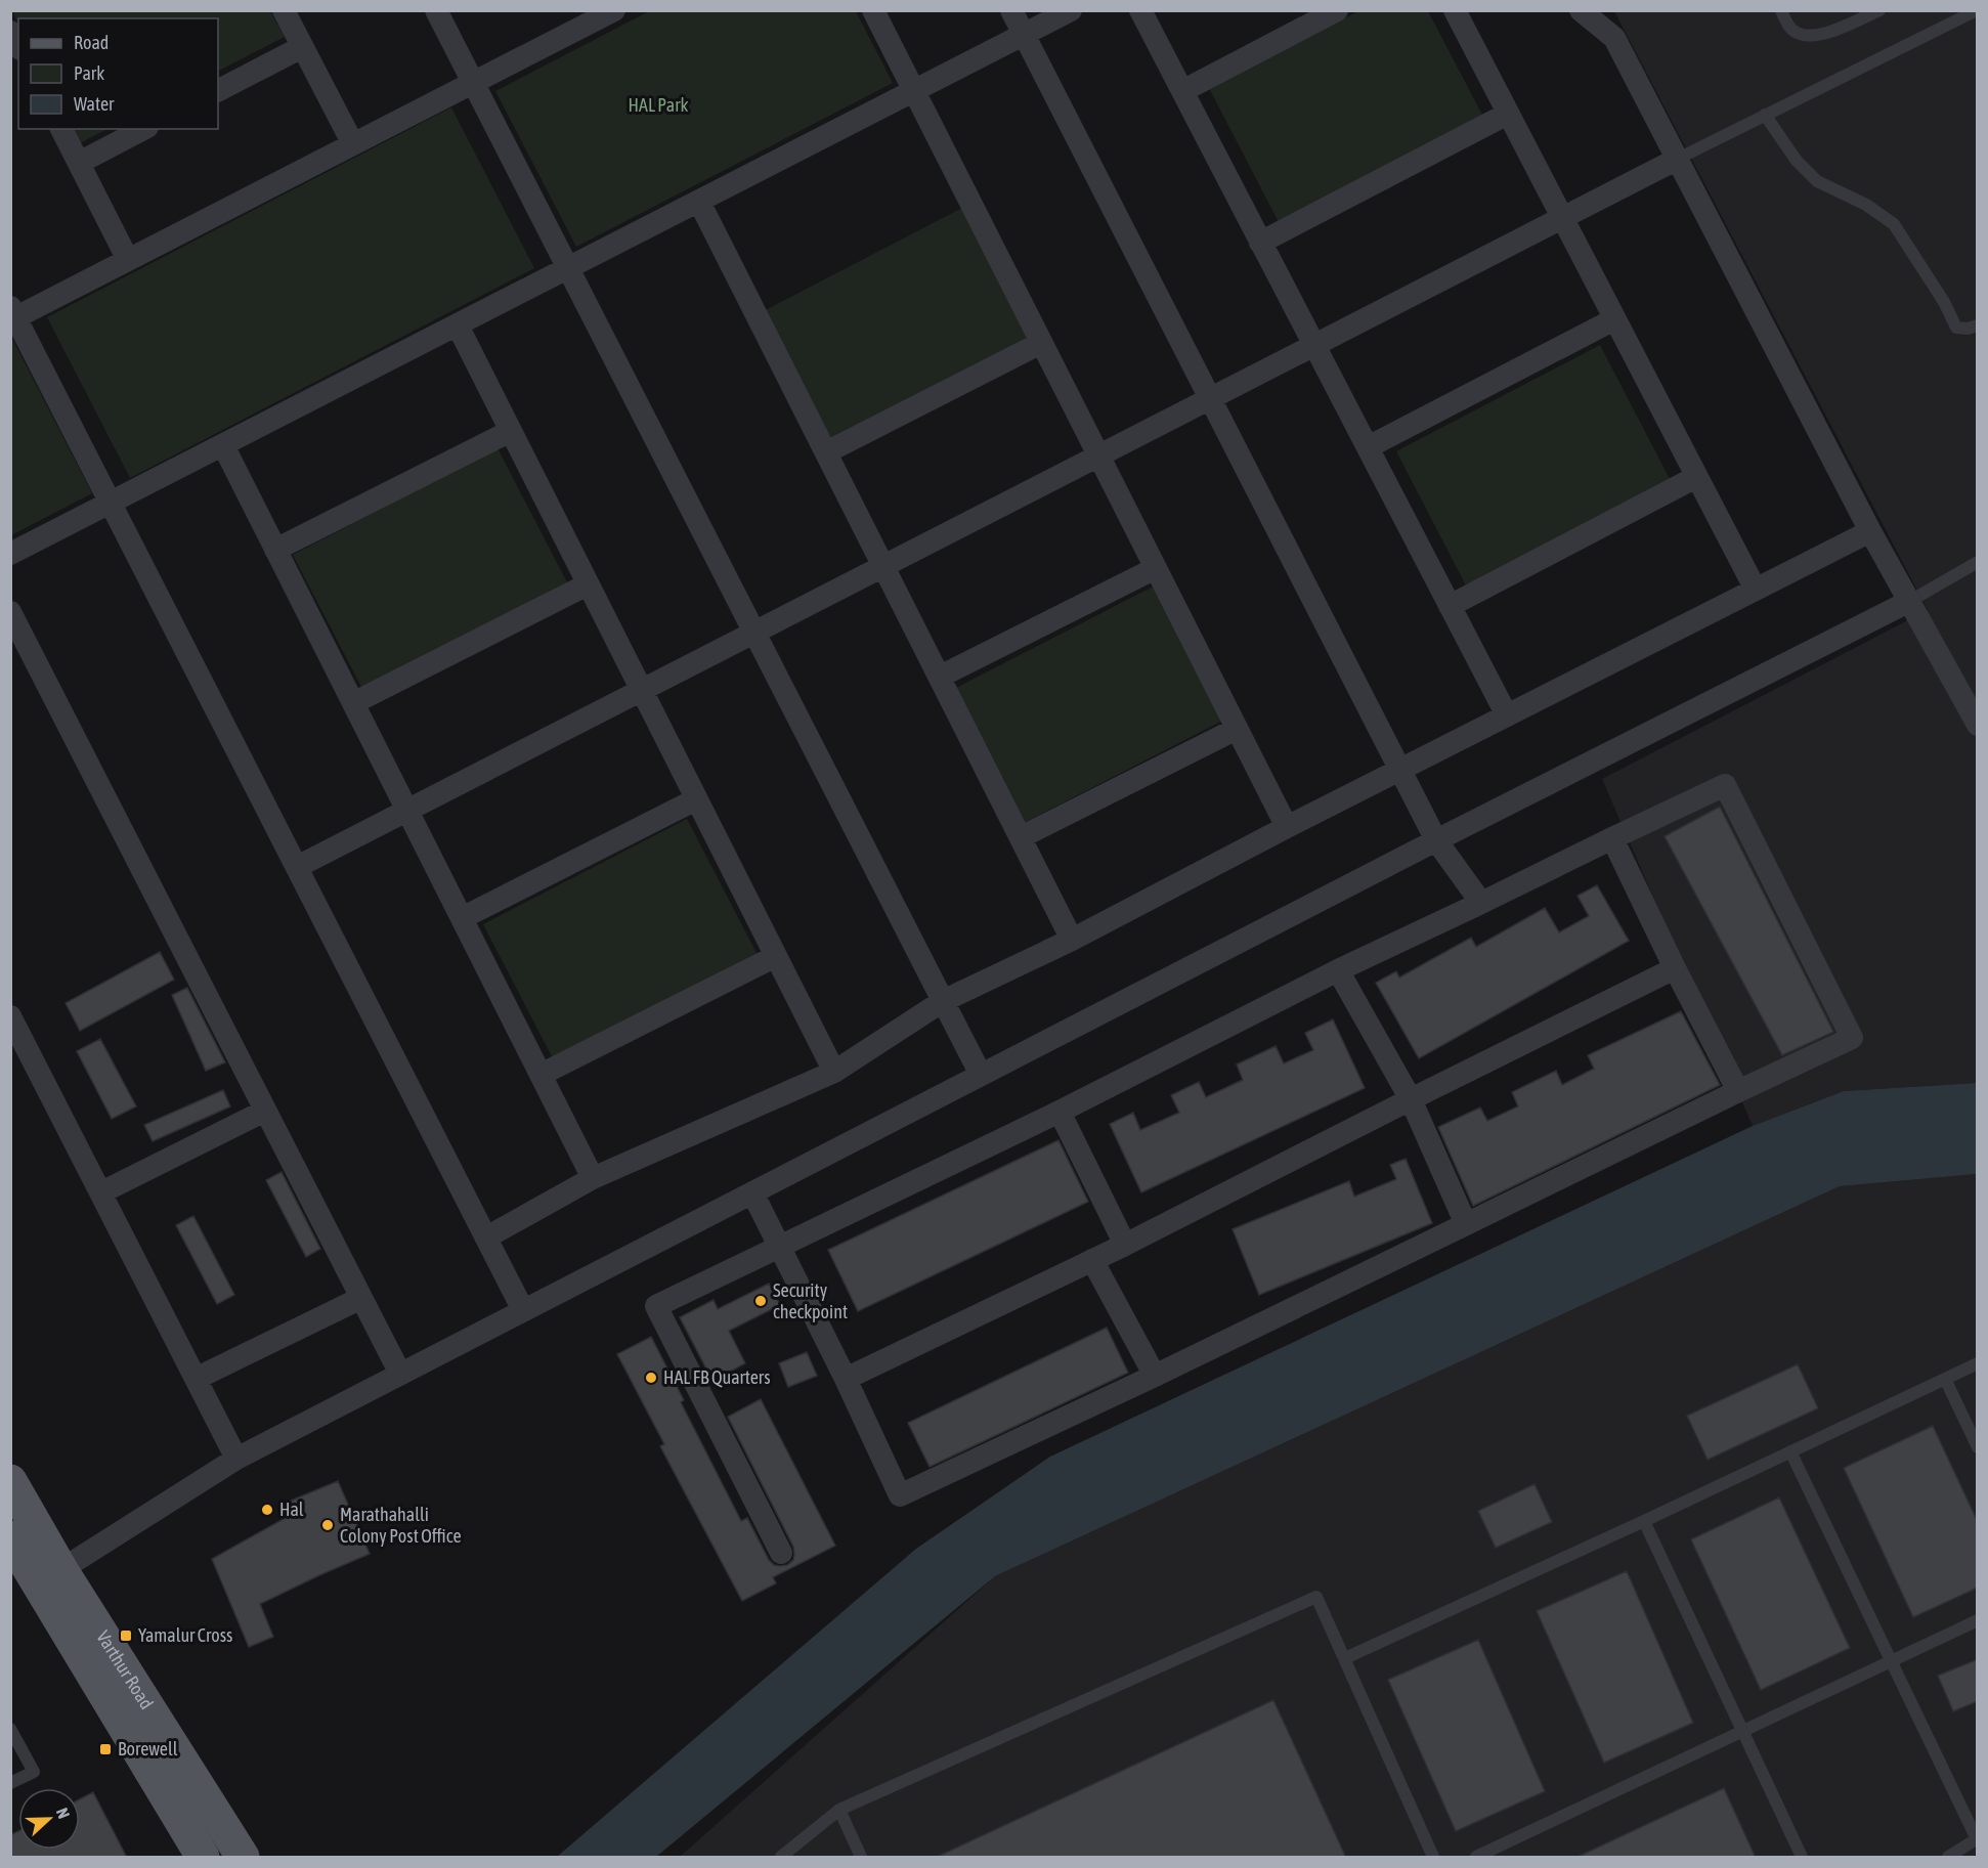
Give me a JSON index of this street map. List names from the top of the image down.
{
  "streets": {
    "main road": ["Varthur Road"]
  },
  "parks": ["HAL Park"],
  "places": {
    "other": [
      "Security checkpoint",
      "HAL FB Quarters",
      "Hal",
      "Marathahalli Colony Post Office"
    ],
    "transit": ["Yamalur Cross", "Borewell"]
  },
  "legend": ["Road", "Park", "Water"],
  "north": "right"
}
